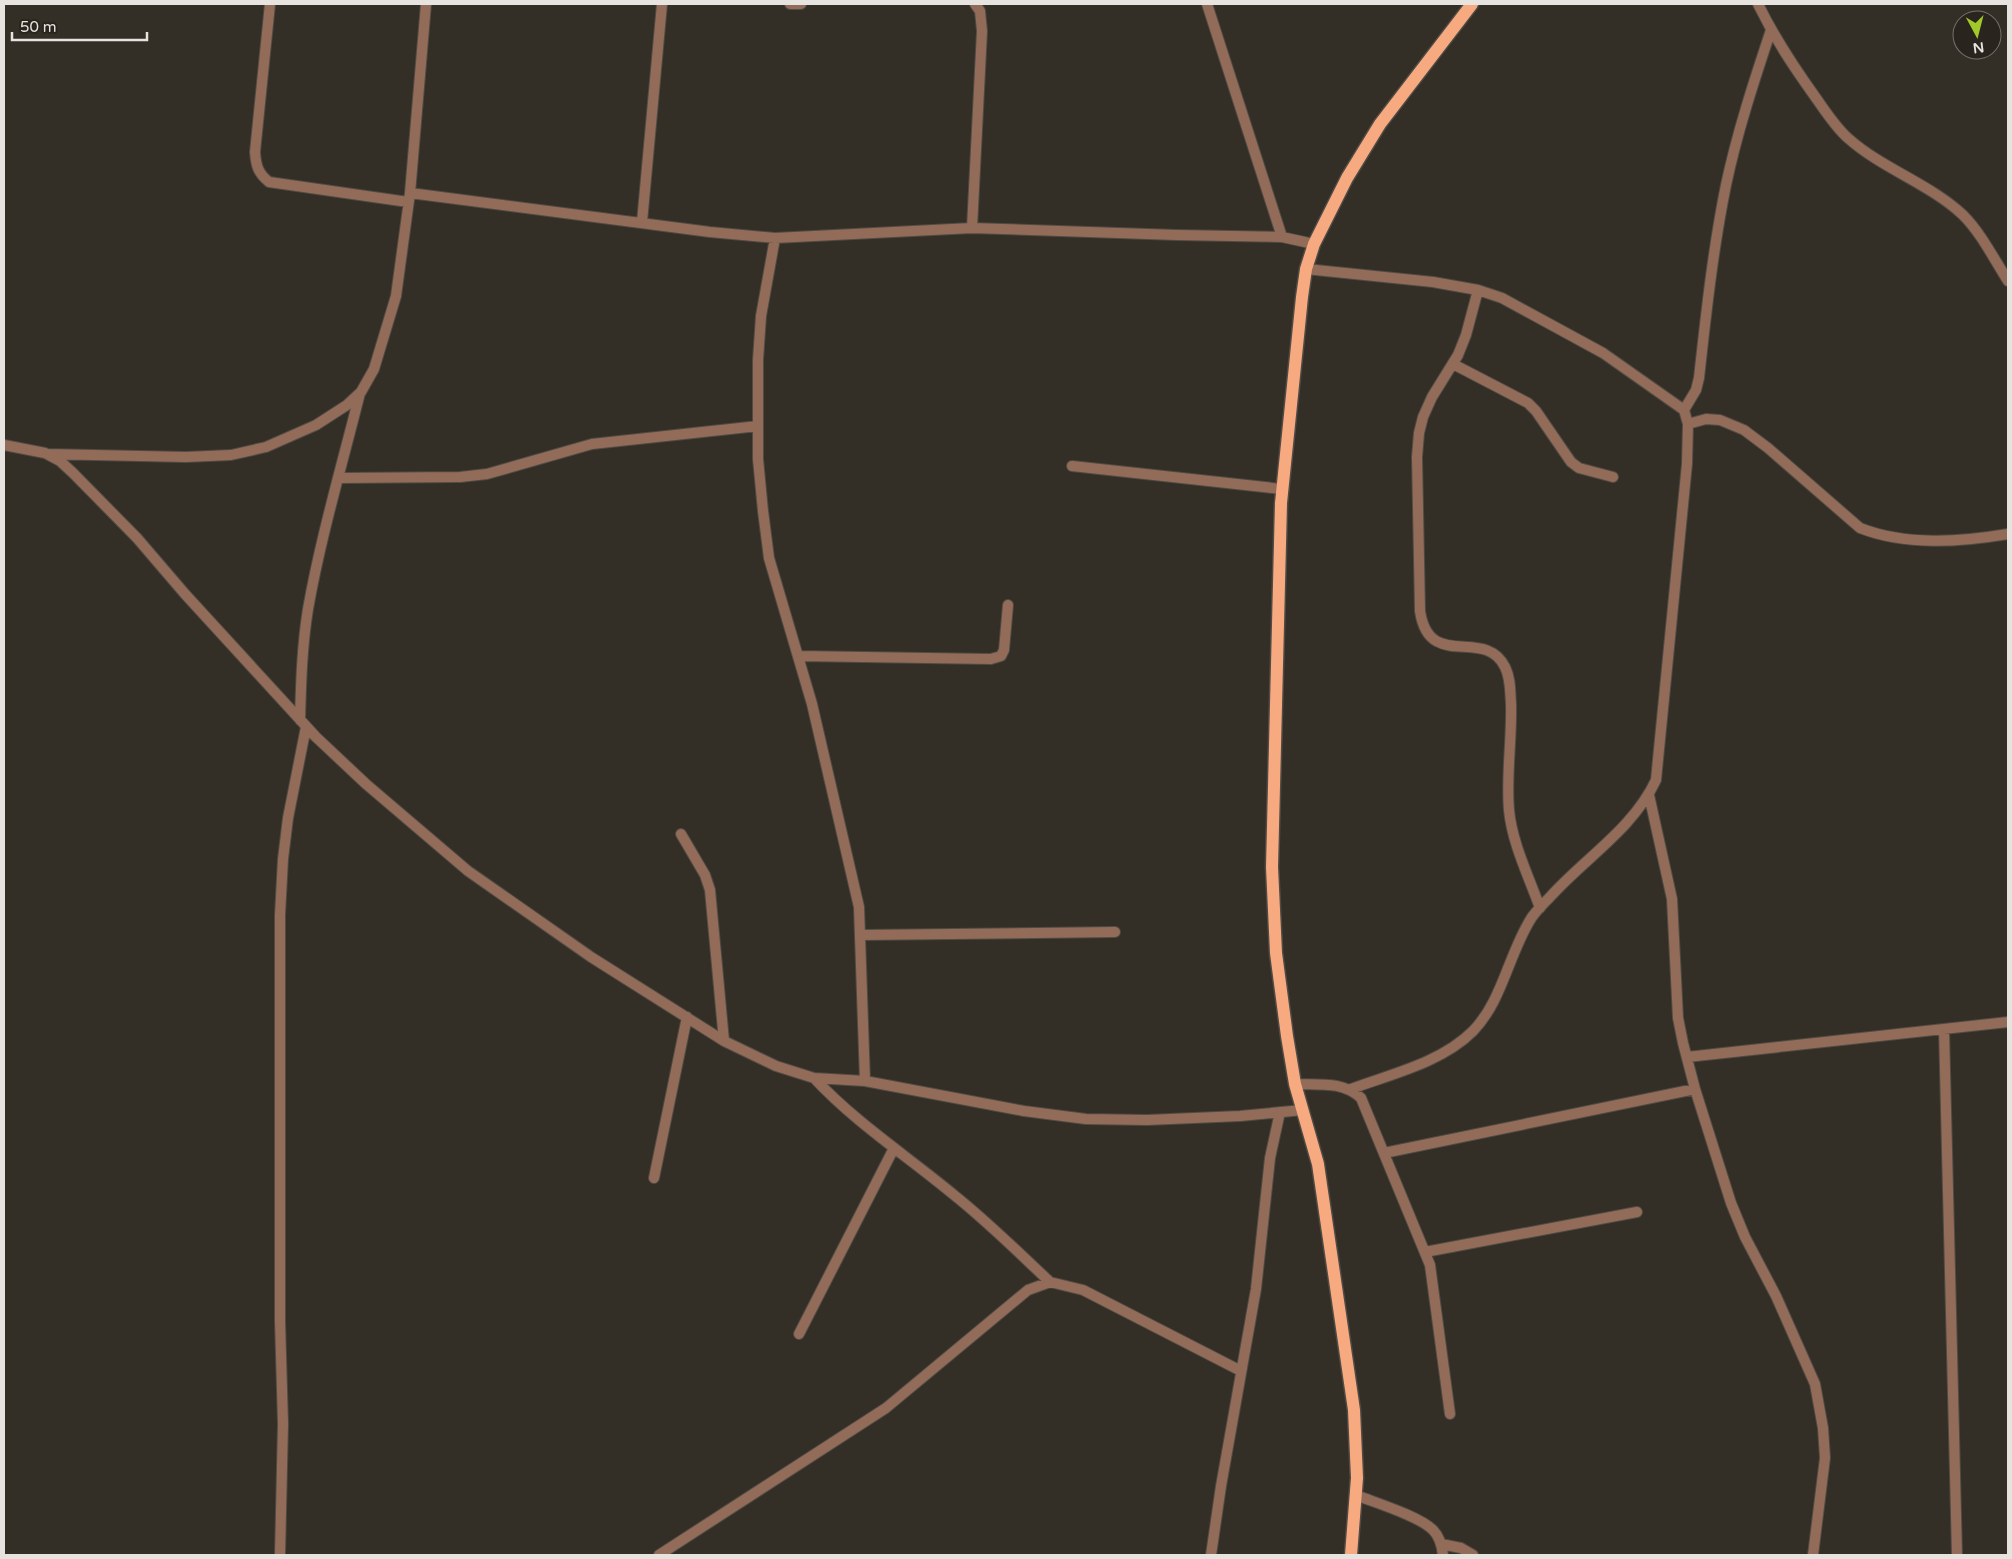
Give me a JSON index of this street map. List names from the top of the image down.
{
  "scale_bar": "50 m",
  "north": "bottom"
}
